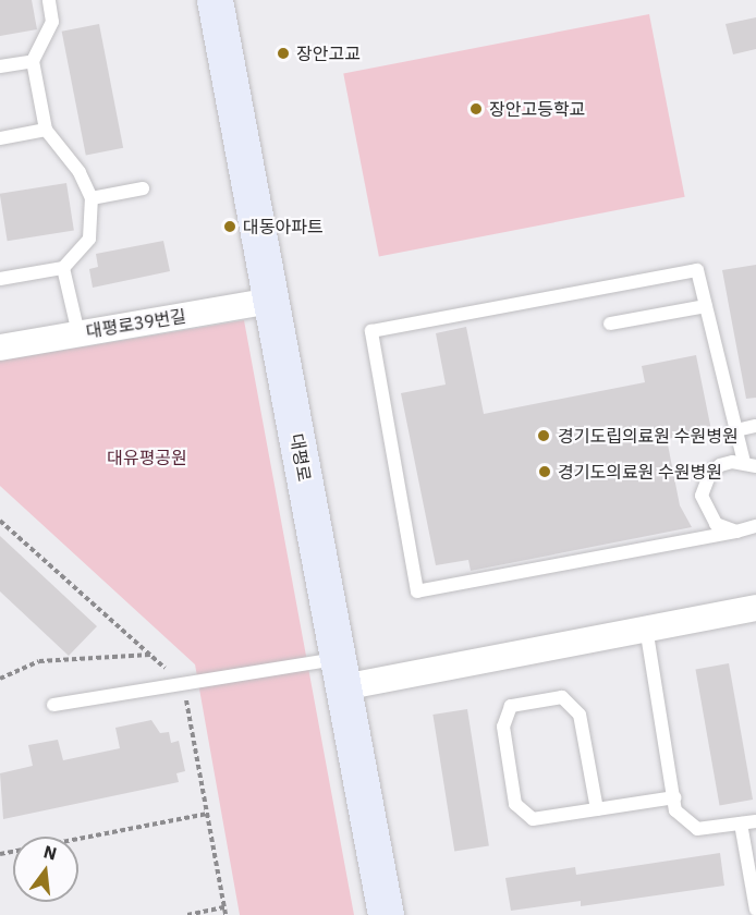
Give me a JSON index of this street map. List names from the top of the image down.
{
  "streets": {
    "street": ["대평로39번길", "대평로"]
  },
  "crossings": [
    ["대평로39번길", "대평로"]
  ],
  "parks": ["대유평공원"],
  "places": [
    "장안고교",
    "장안고등학교",
    "대동아파트",
    "경기도립의료원 수원병원",
    "경기도의료원 수원병원"
  ],
  "north": "top"
}
